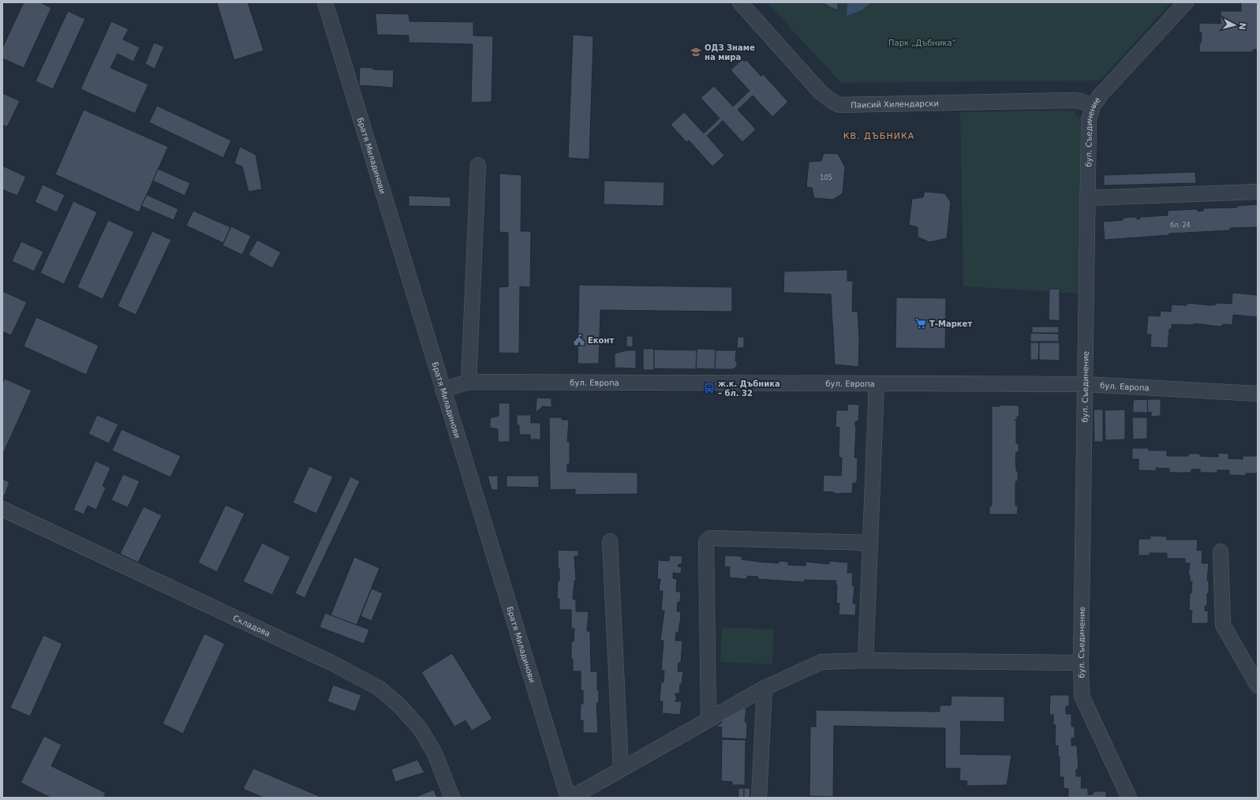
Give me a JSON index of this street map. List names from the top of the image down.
{
  "streets": {
    "street": [
      "Паисий Хилендарски",
      "бул. Съединение",
      "Братя Миладинови",
      "бул. Европа",
      "Складова"
    ]
  },
  "crossings": [
    ["Паисий Хилендарски", "бул. Съединение"],
    ["бул. Съединение", "бул. Европа"],
    ["Братя Миладинови", "бул. Европа"]
  ],
  "districts": ["КВ. ДЪБНИКА"],
  "parks": ["Парк „Дъбника“"],
  "places": {
    "school or university": ["ОДЗ Знаме на мира"],
    "supermarket": ["Т-Маркет"],
    "public building": ["Еконт"],
    "bus stop": ["ж.к. Дъбника – бл. 32"]
  },
  "house_numbers": ["105", "бл. 24"],
  "north": "right"
}
